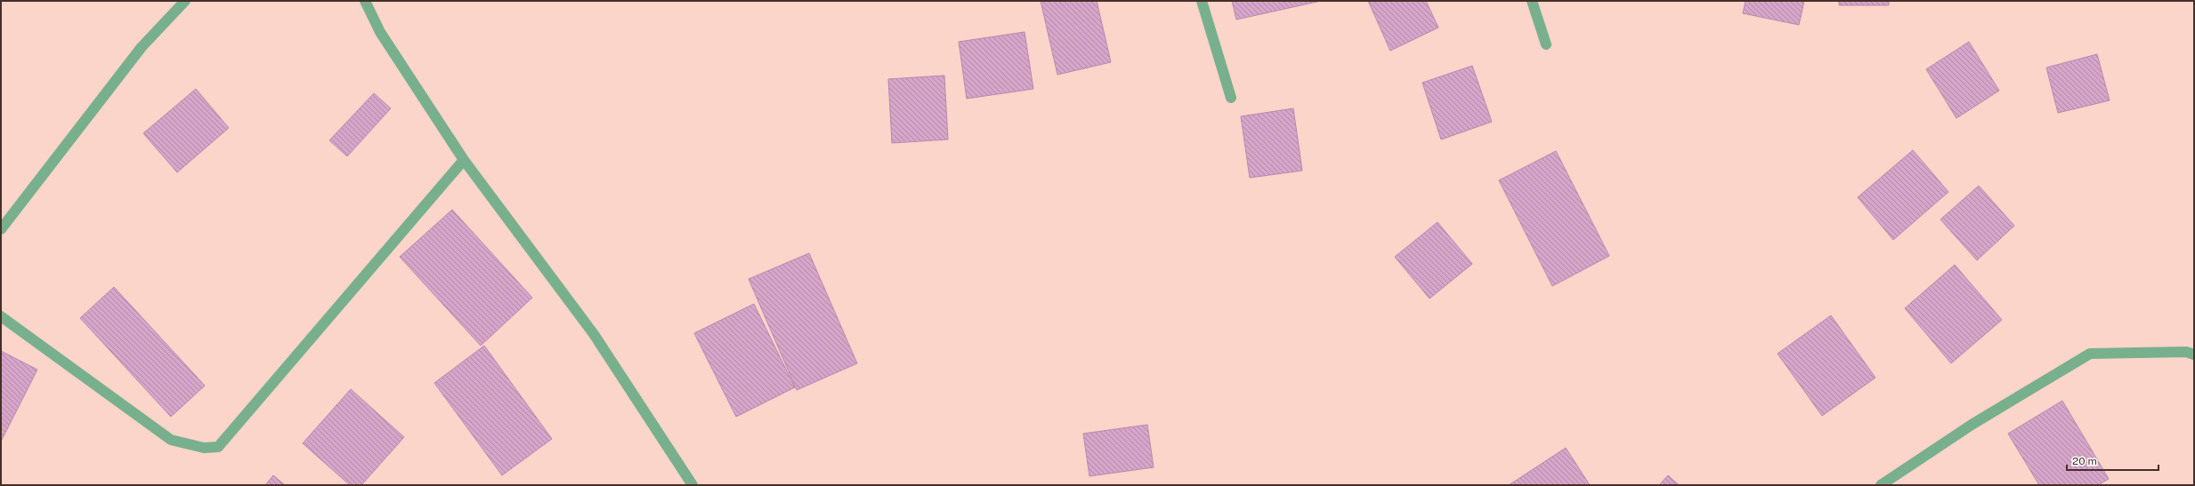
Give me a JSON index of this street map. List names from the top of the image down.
{
  "scale_bar": "20 m"
}
